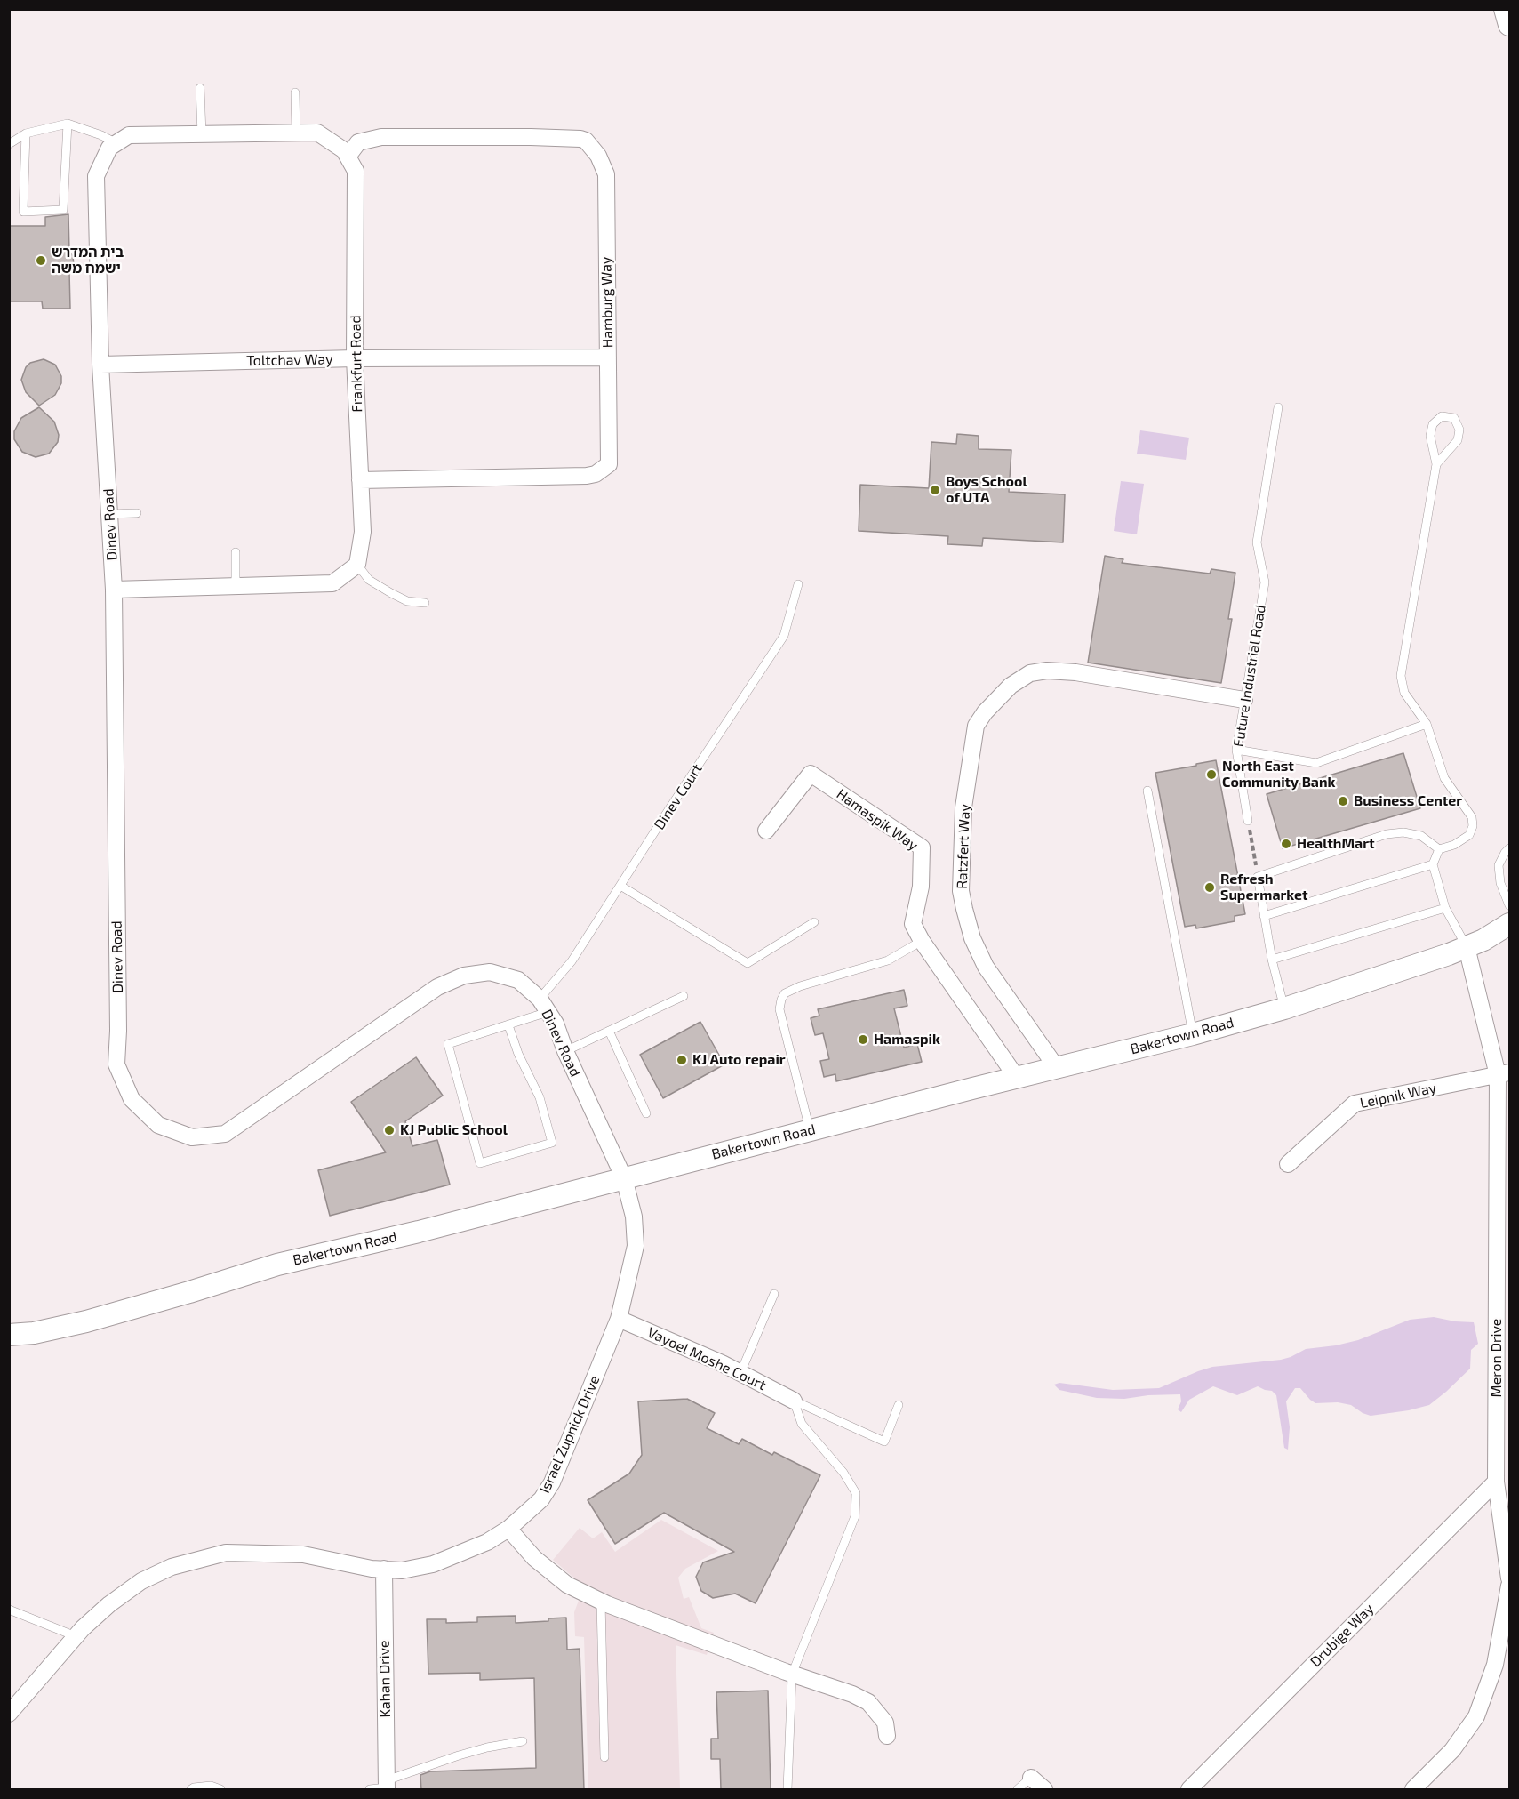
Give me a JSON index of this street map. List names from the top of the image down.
{
  "streets": {
    "street": [
      "Hamburg Way",
      "Toltchav Way",
      "Frankfurt Road",
      "Dinev Road",
      "Hamaspik Way",
      "Ratzfert Way",
      "Bakertown Road",
      "Leipnik Way",
      "Meron Drive",
      "Vayoel Moshe Court",
      "Israel Zupnick Drive",
      "Drubige Way",
      "Kahan Drive"
    ],
    "lane": ["Future Industrial Road", "Dinev Court"]
  },
  "crossings": [
    ["Hamburg Way", "Toltchav Way"],
    ["Hamburg Way", "Frankfurt Road"],
    ["Toltchav Way", "Frankfurt Road"],
    ["Toltchav Way", "Dinev Road"],
    ["Dinev Road", "Dinev Court"],
    ["Dinev Road", "Bakertown Road"],
    ["Dinev Road", "Israel Zupnick Drive"],
    ["Future Industrial Road", "Ratzfert Way"],
    ["Hamaspik Way", "Bakertown Road"],
    ["Ratzfert Way", "Bakertown Road"],
    ["Bakertown Road", "Meron Drive"],
    ["Bakertown Road", "Israel Zupnick Drive"],
    ["Leipnik Way", "Meron Drive"],
    ["Meron Drive", "Drubige Way"],
    ["Vayoel Moshe Court", "Israel Zupnick Drive"],
    ["Israel Zupnick Drive", "Kahan Drive"]
  ],
  "places": [
    "בית המדרש ישמח משה",
    "Boys School of UTA",
    "North East Community Bank",
    "Business Center",
    "HealthMart",
    "Refresh Supermarket",
    "Hamaspik",
    "KJ Auto repair",
    "KJ Public School"
  ]
}
